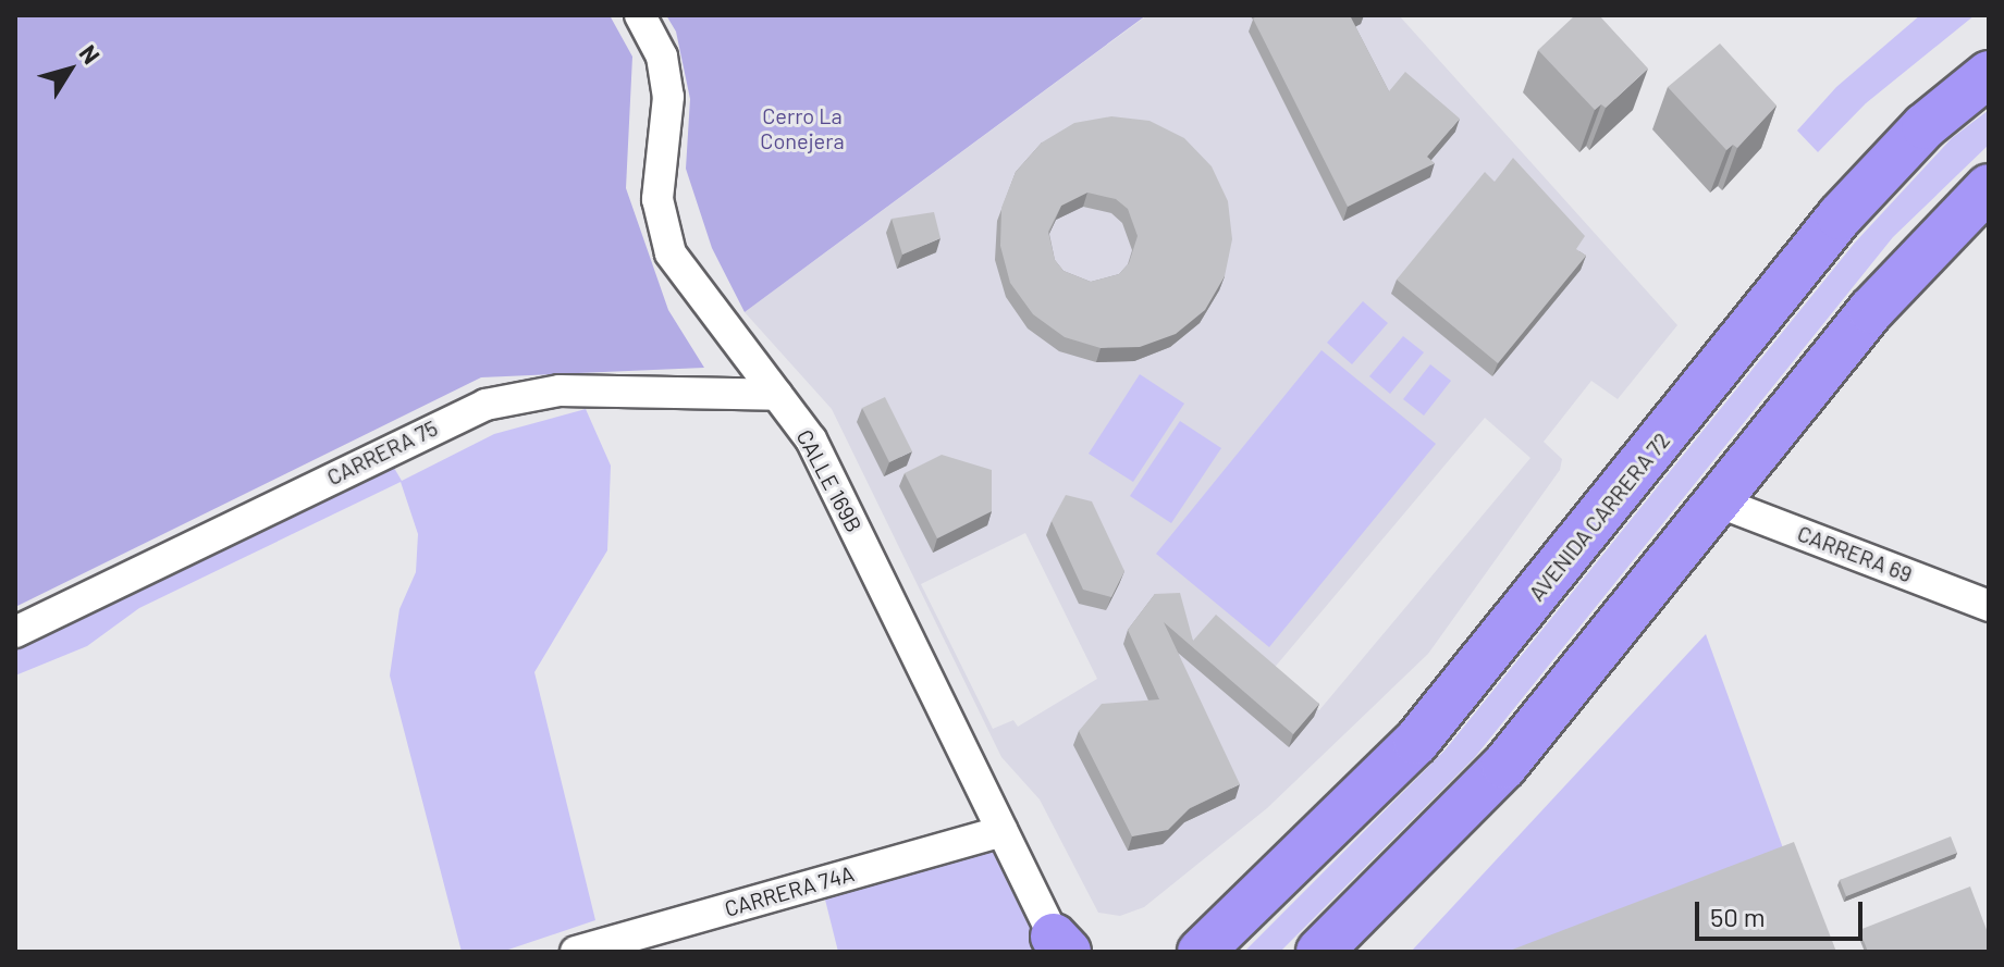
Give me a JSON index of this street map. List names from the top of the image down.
{
  "streets": {
    "highway": ["AVENIDA CARRERA 72"],
    "street": [
      "CARRERA 75",
      "CALLE 169B",
      "CARRERA 69",
      "CARRERA 74A"
    ]
  },
  "crossings": [
    ["CARRERA 75", "CALLE 169B"],
    ["CALLE 169B", "CARRERA 74A"]
  ],
  "parks": ["Cerro La Conejera"],
  "scale_bar": "50 m",
  "north": "top right"
}
